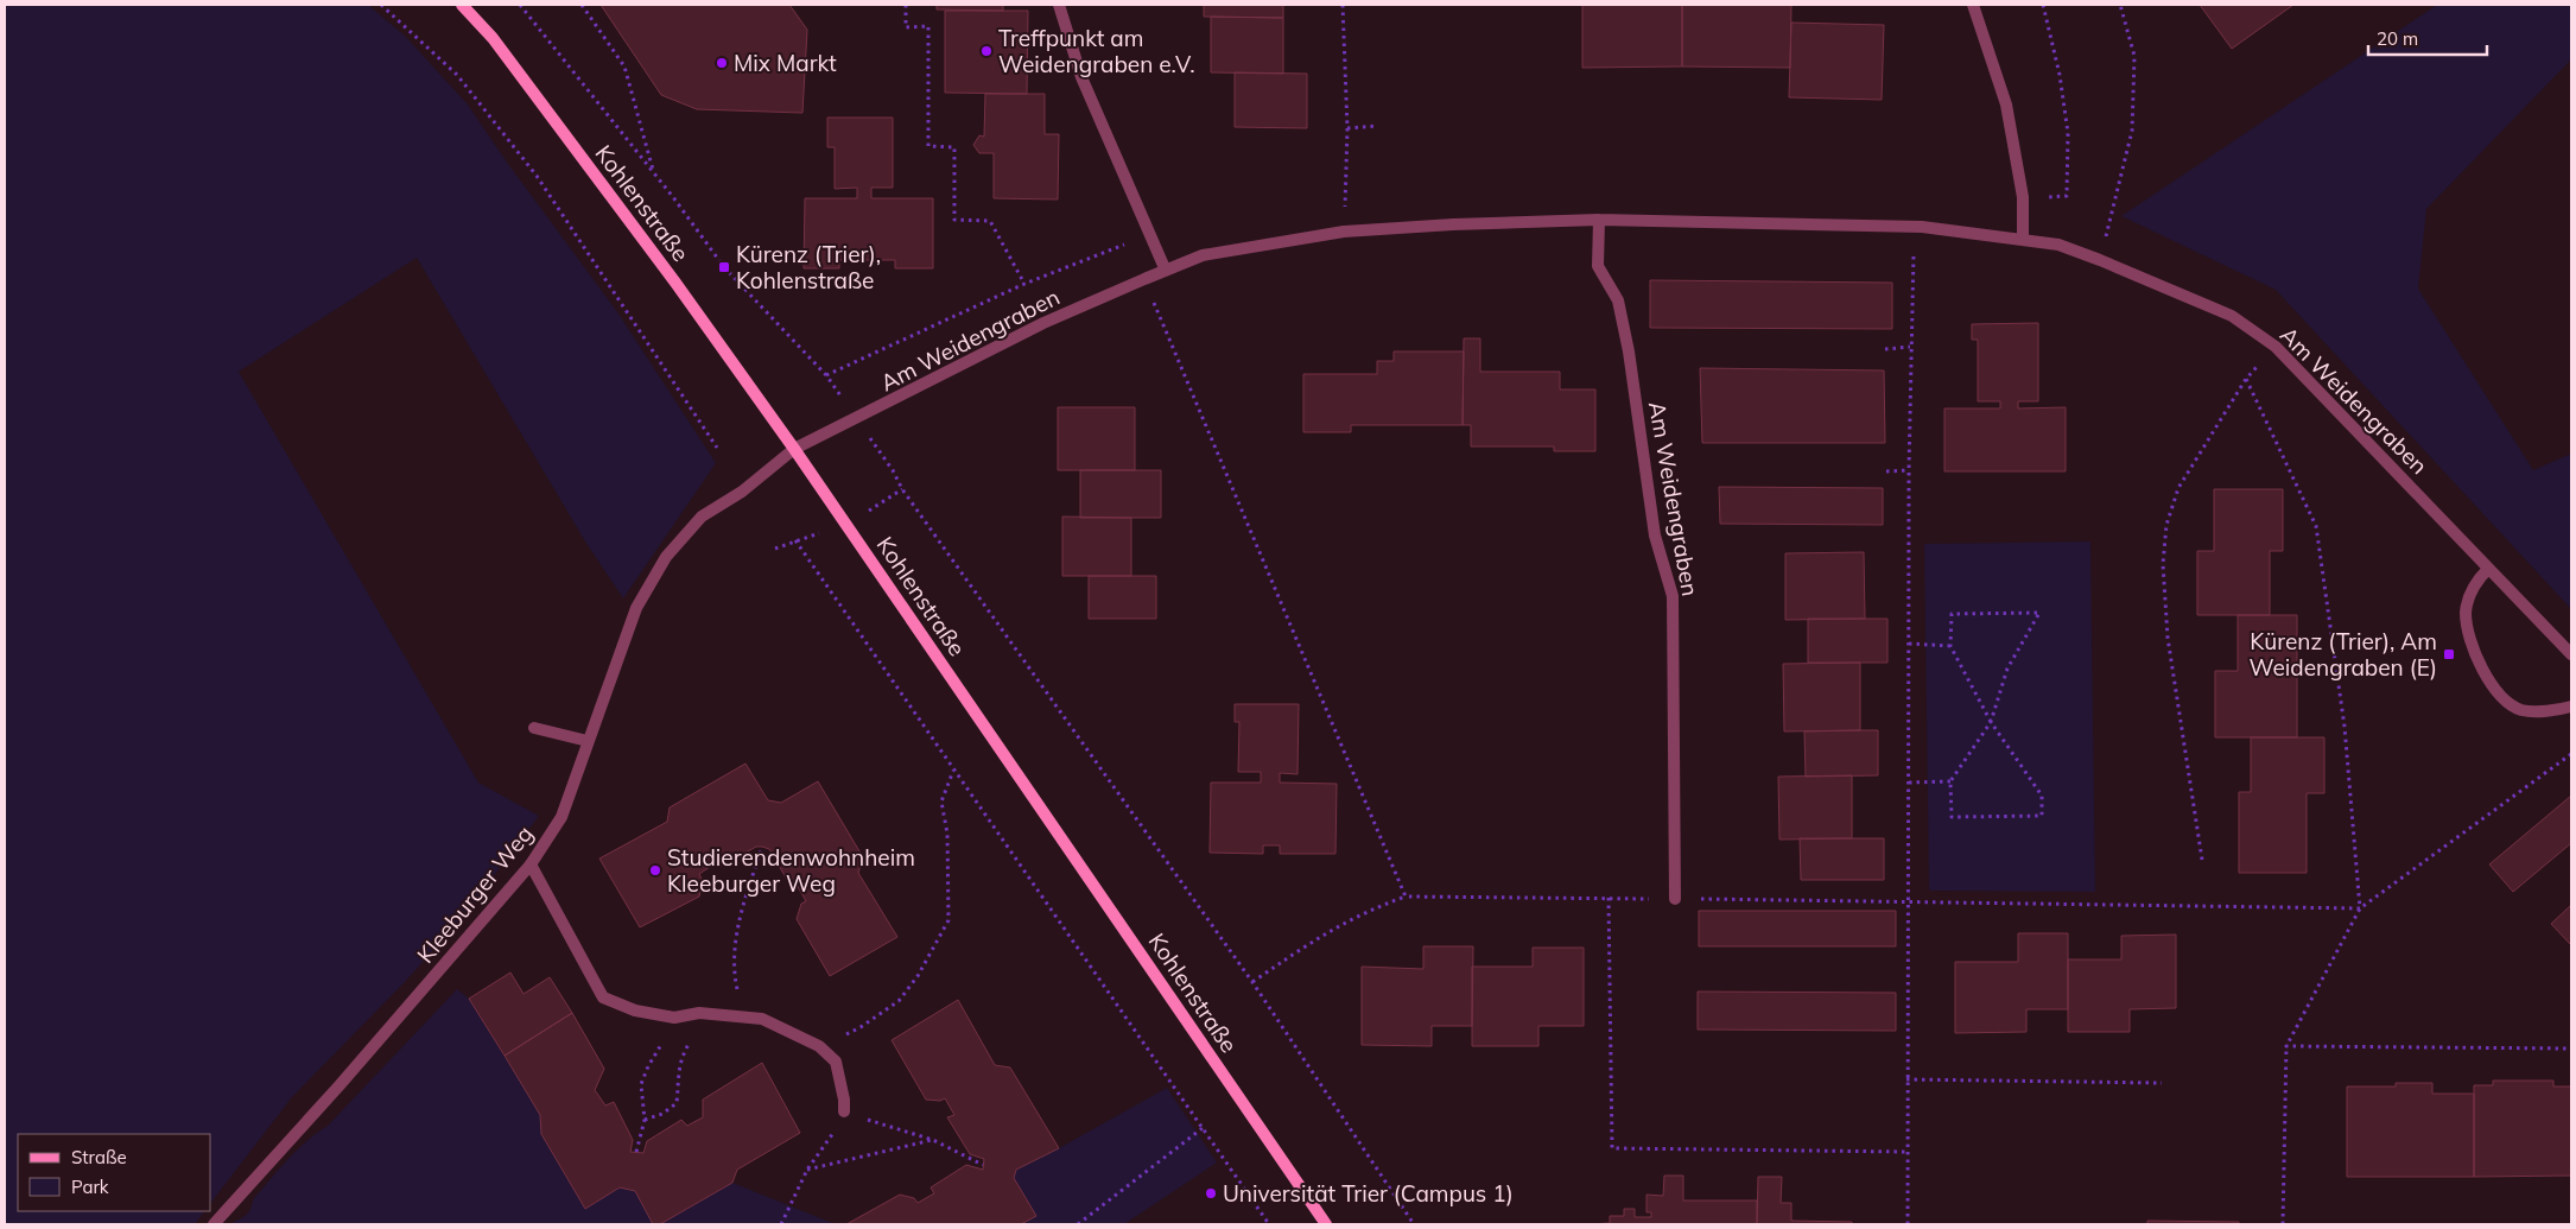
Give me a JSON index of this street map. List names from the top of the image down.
{
  "streets": {
    "main road": ["Kohlenstraße"],
    "street": ["Am Weidengraben", "Kleeburger Weg"]
  },
  "crossings": [
    ["Kohlenstraße", "Am Weidengraben"],
    ["Kohlenstraße", "Kleeburger Weg"],
    ["Am Weidengraben", "Kleeburger Weg"]
  ],
  "places": {
    "other": [
      "Treffpunkt am Weidengraben e.V.",
      "Mix Markt",
      "Studierendenwohnheim Kleeburger Weg",
      "Universität Trier (Campus 1)"
    ],
    "transit": ["Kürenz (Trier), Kohlenstraße", "Kürenz (Trier), Am Weidengraben (E)"]
  },
  "legend": ["Straße", "Park"],
  "scale_bar": "20 m"
}
